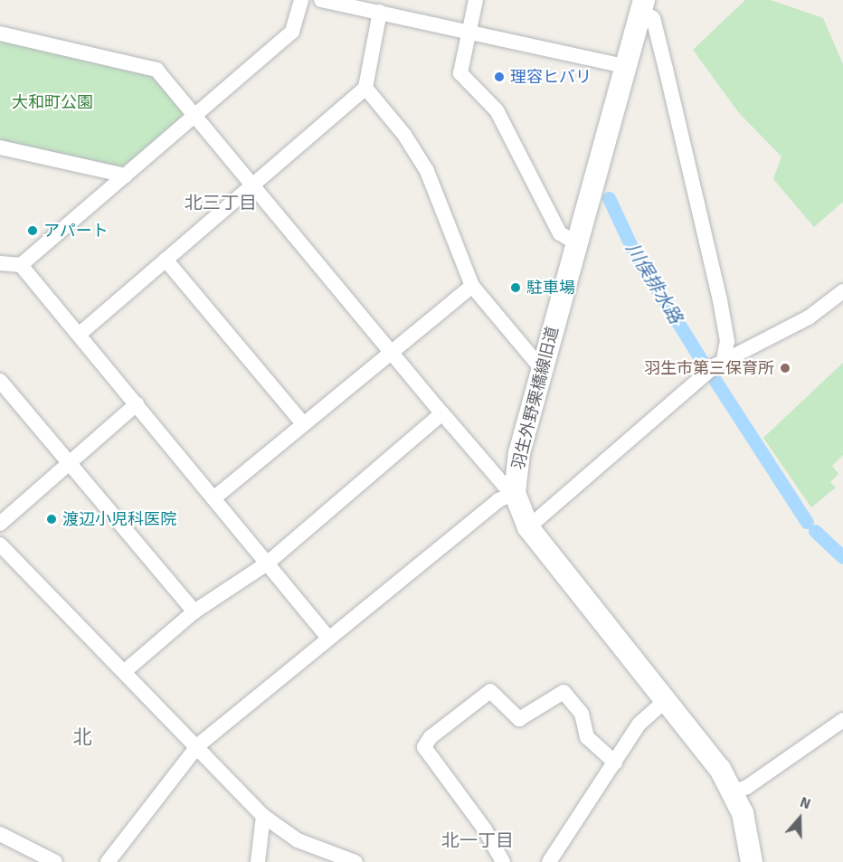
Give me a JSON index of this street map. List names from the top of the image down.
{
  "streets": {
    "street": ["羽生外野栗橋線旧道"]
  },
  "districts": ["北三丁目", "北", "北一丁目"],
  "water": ["川俣排水路"],
  "parks": ["大和町公園"],
  "places": [
    "理容ヒバリ",
    "アパート",
    "駐車場",
    "羽生市第三保育所",
    "渡辺小児科医院"
  ],
  "north": "top"
}
